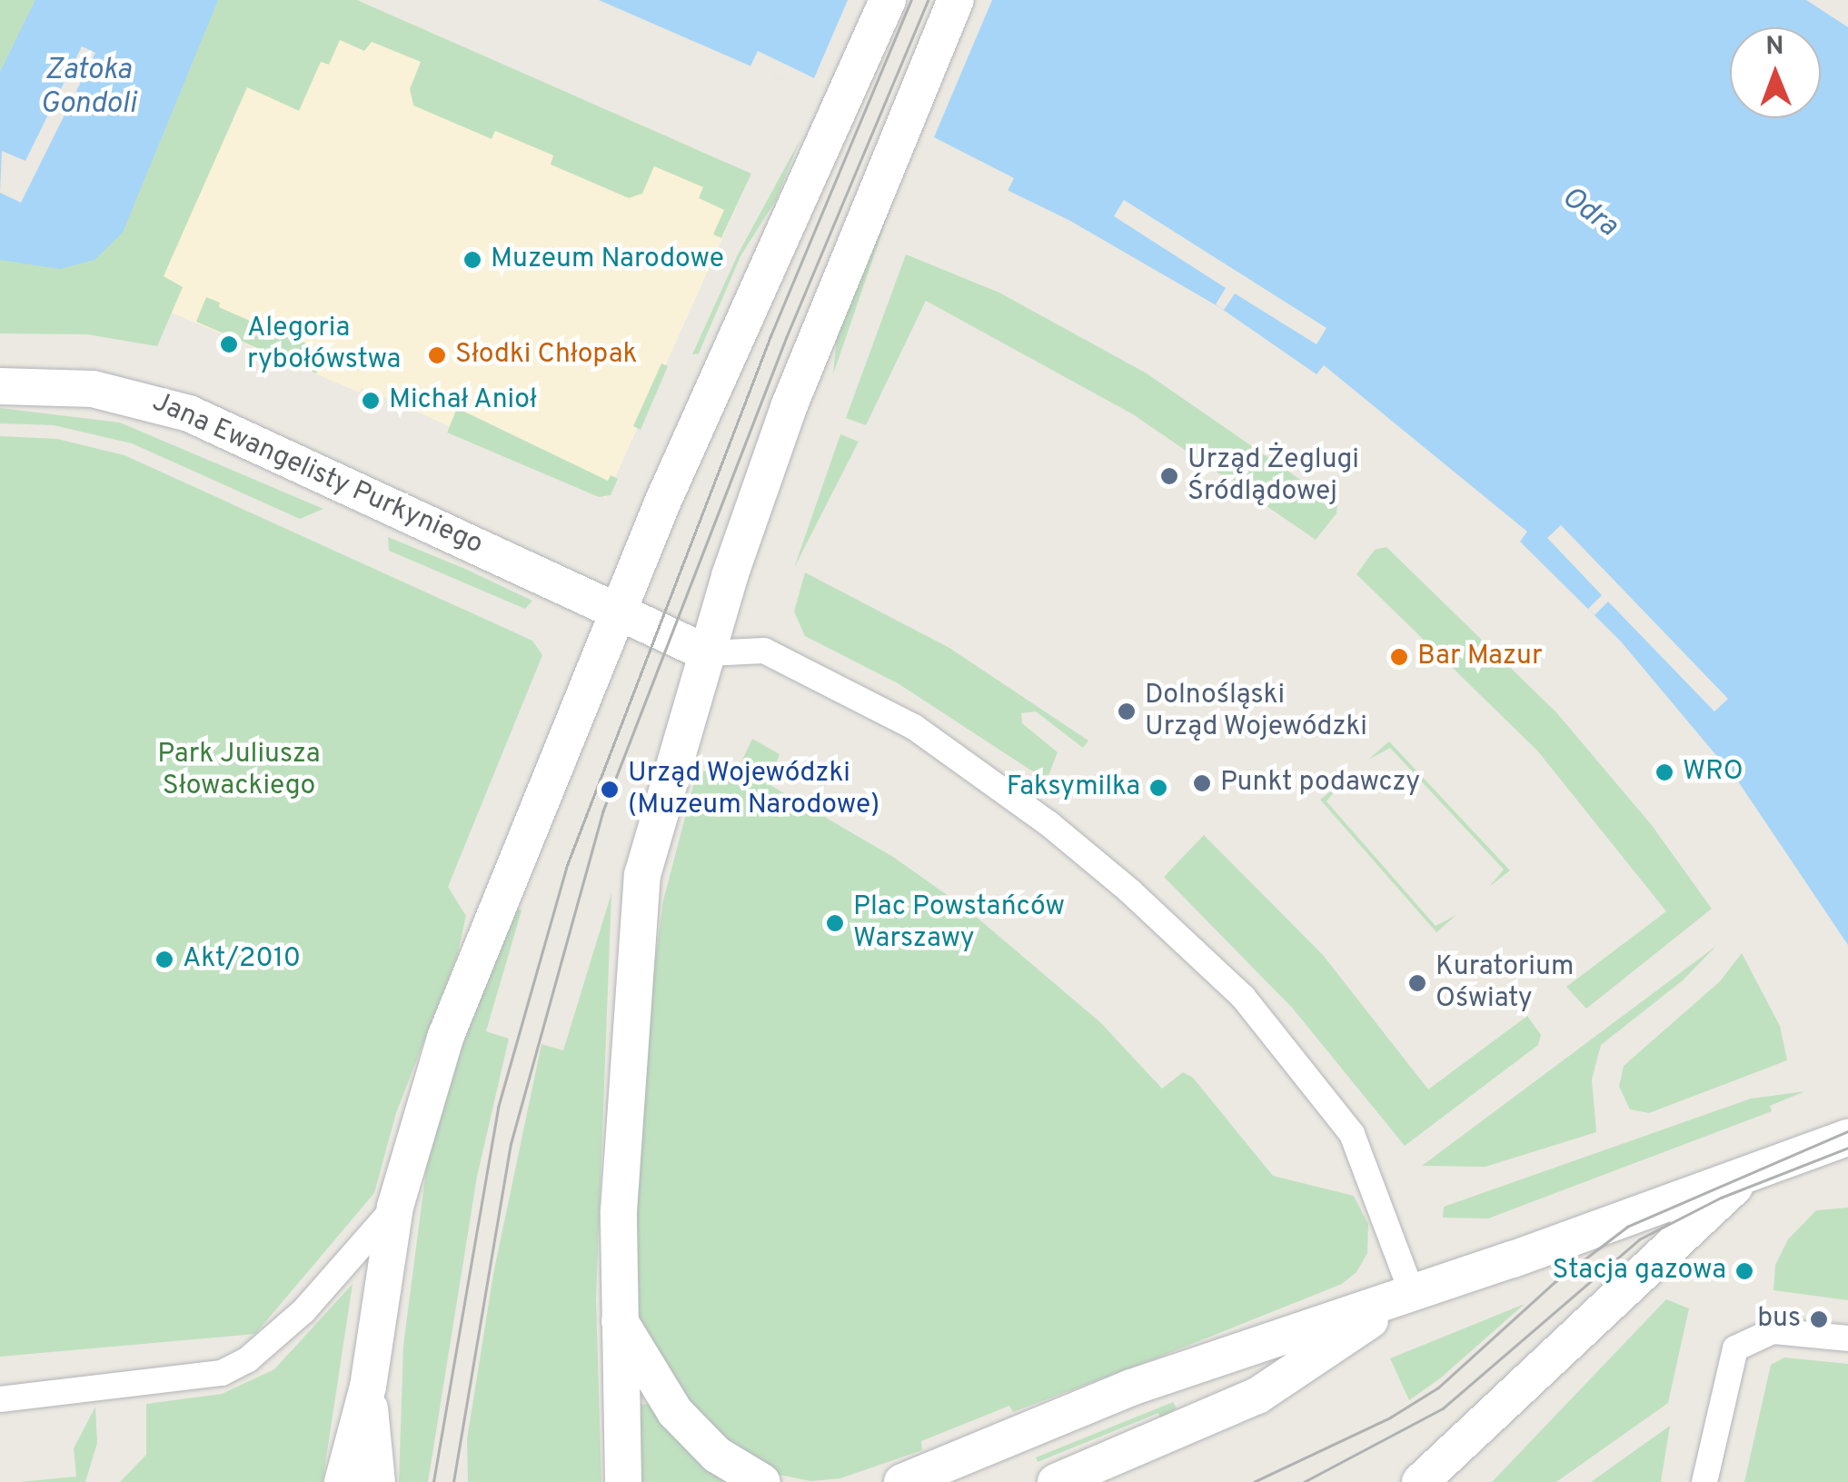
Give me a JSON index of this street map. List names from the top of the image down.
{
  "streets": {
    "main road": ["Jana Ewangelisty Purkyniego"]
  },
  "water": ["Zatoka Gondoli", "Odra"],
  "parks": ["Park Juliusza Słowackiego"],
  "places": [
    "Muzeum Narodowe",
    "Alegoria rybołówstwa",
    "Słodki Chłopak",
    "Michał Anioł",
    "Urząd Żeglugi Śródlądowej",
    "Bar Mazur",
    "Dolnośląski Urząd Wojewódzki",
    "WRO",
    "Punkt podawczy",
    "Faksymilka",
    "Urząd Wojewódzki (Muzeum Narodowe)",
    "Plac Powstańców Warszawy",
    "Akt/2010",
    "Kuratorium Oświaty",
    "Stacja gazowa",
    "bus"
  ],
  "north": "top"
}
